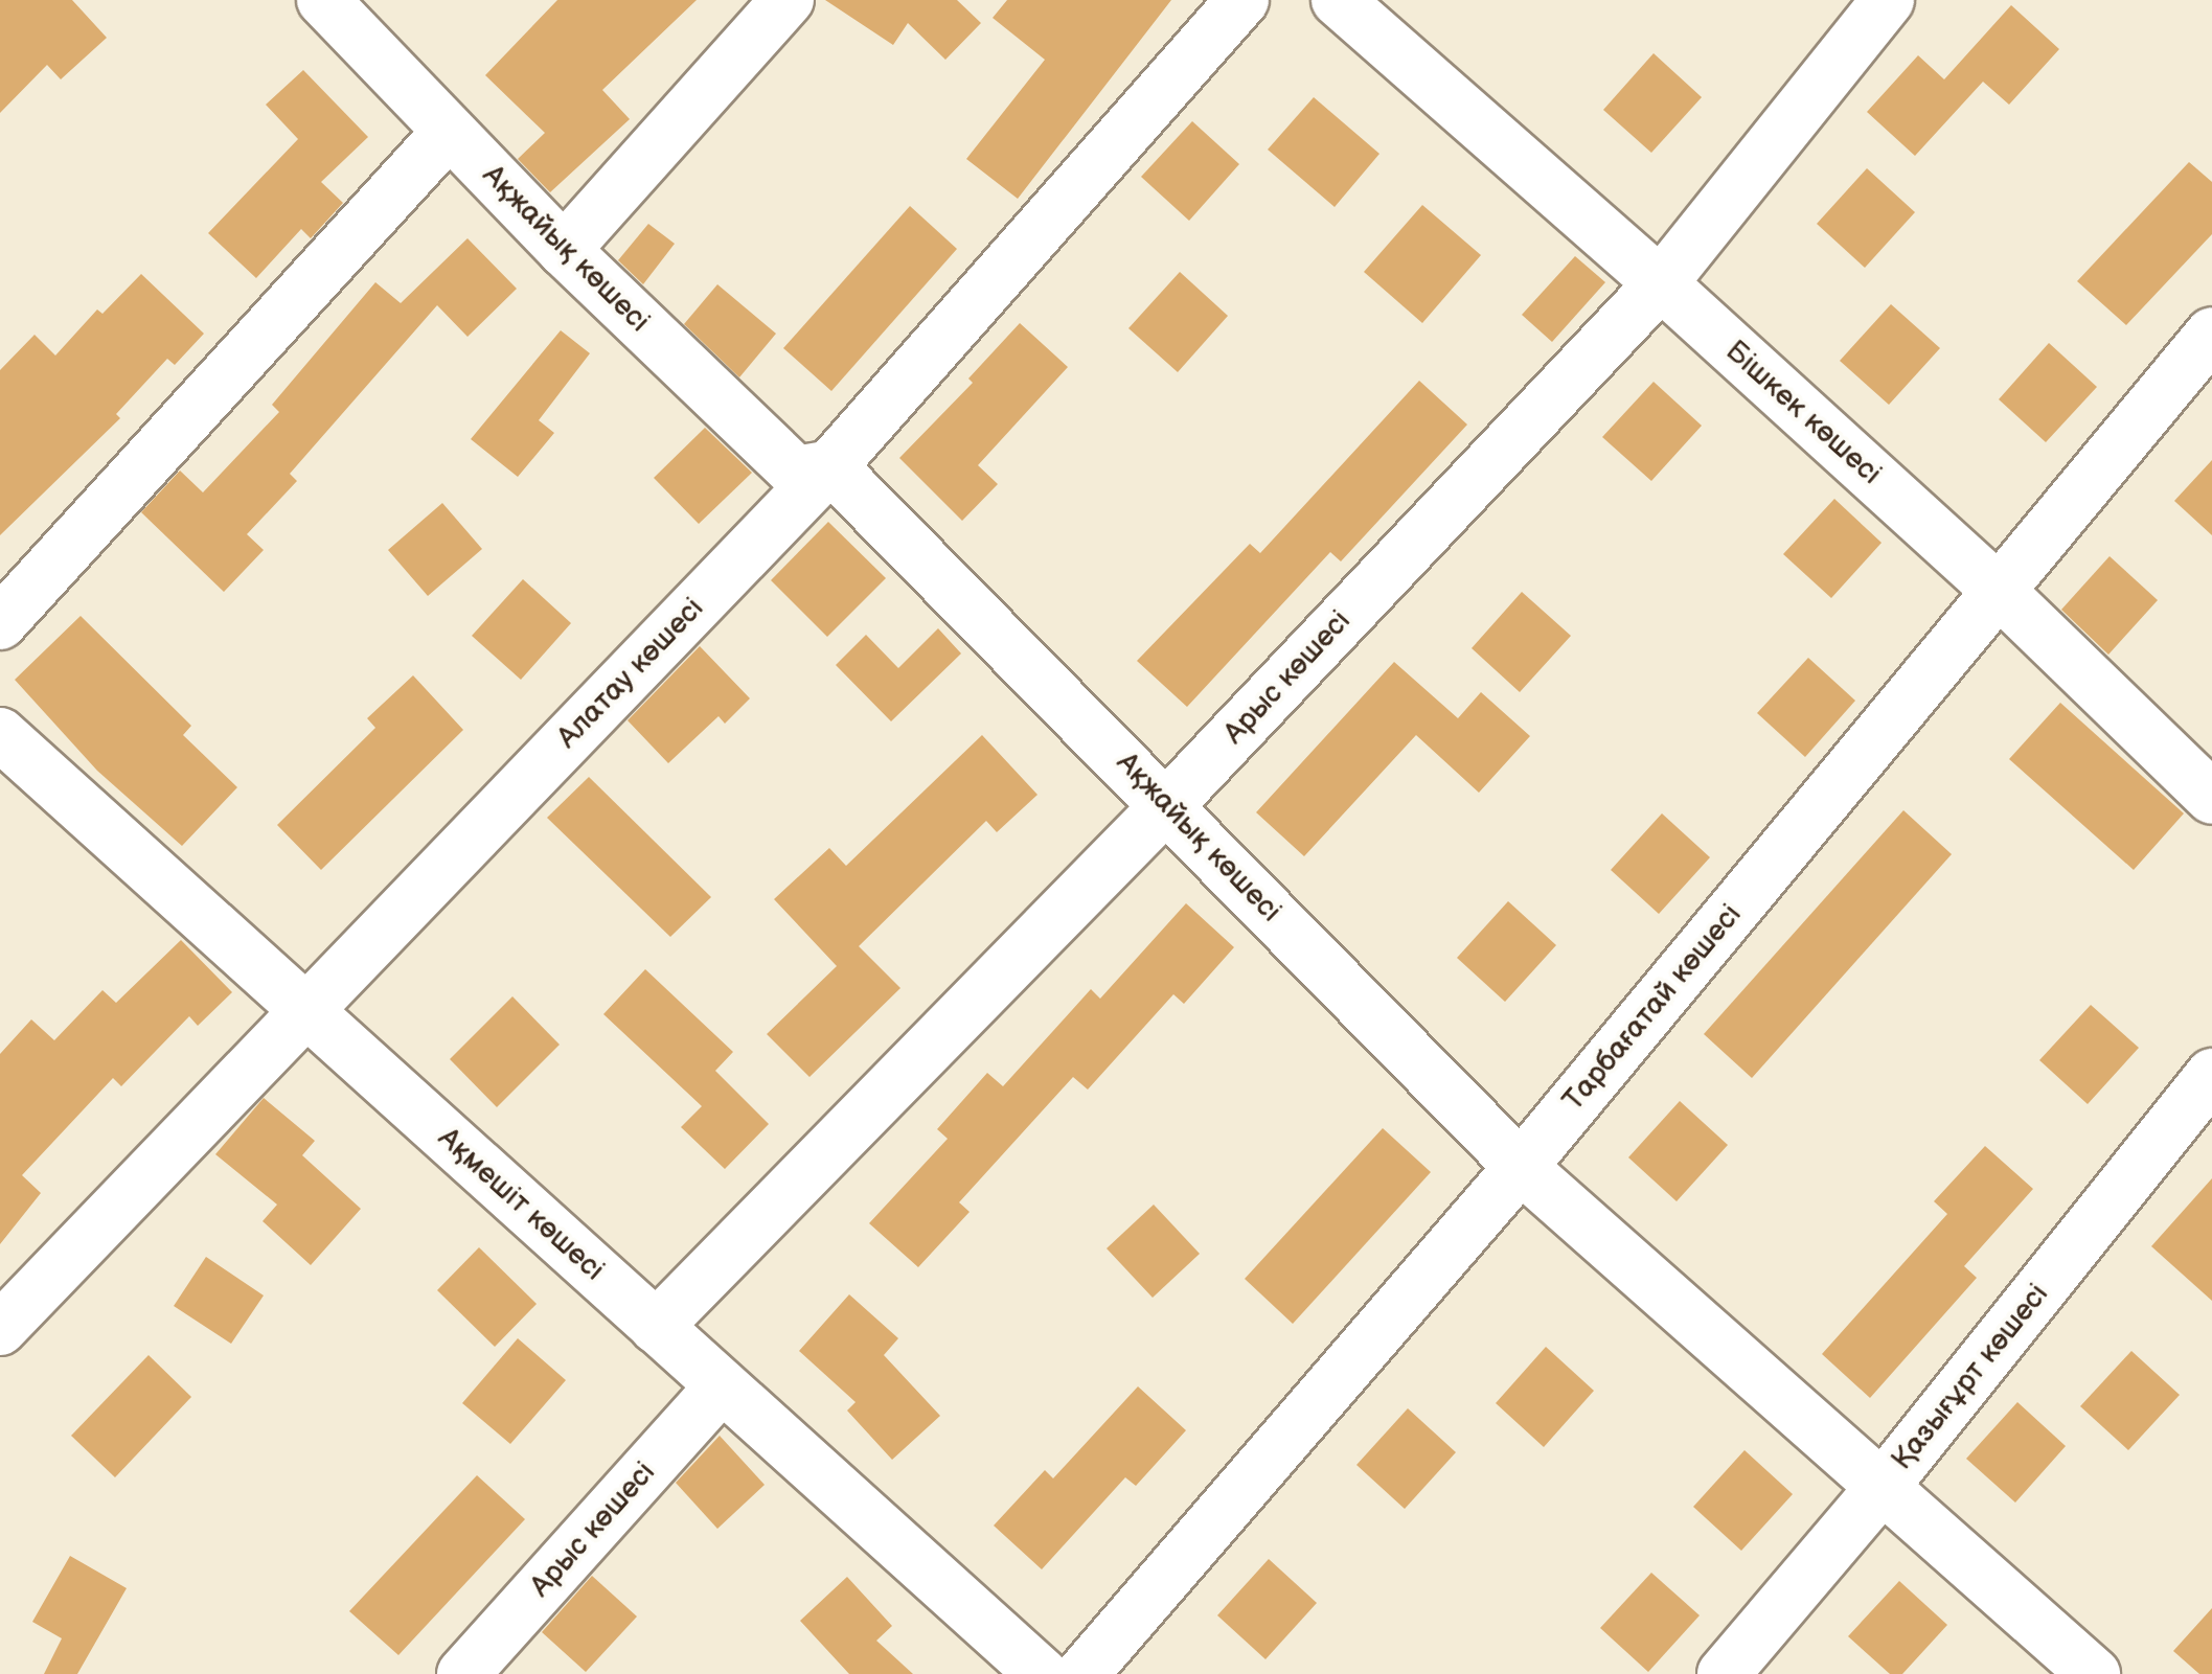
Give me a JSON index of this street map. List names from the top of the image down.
{
  "streets": {
    "street": [
      "Ақжайық көшесі",
      "Бішкек көшесі",
      "Алатау көшесі",
      "Арыс көшесі",
      "Тарбағатай көшесі",
      "Ақмешіт көшесі",
      "Қазығұрт көшесі"
    ]
  },
  "crossings": [
    ["Ақжайық көшесі", "Алатау көшесі"],
    ["Ақжайық көшесі", "Арыс көшесі"],
    ["Ақжайық көшесі", "Тарбағатай көшесі"],
    ["Ақжайық көшесі", "Қазығұрт көшесі"],
    ["Бішкек көшесі", "Арыс көшесі"],
    ["Бішкек көшесі", "Тарбағатай көшесі"],
    ["Алатау көшесі", "Ақмешіт көшесі"],
    ["Арыс көшесі", "Ақмешіт көшесі"]
  ]
}
